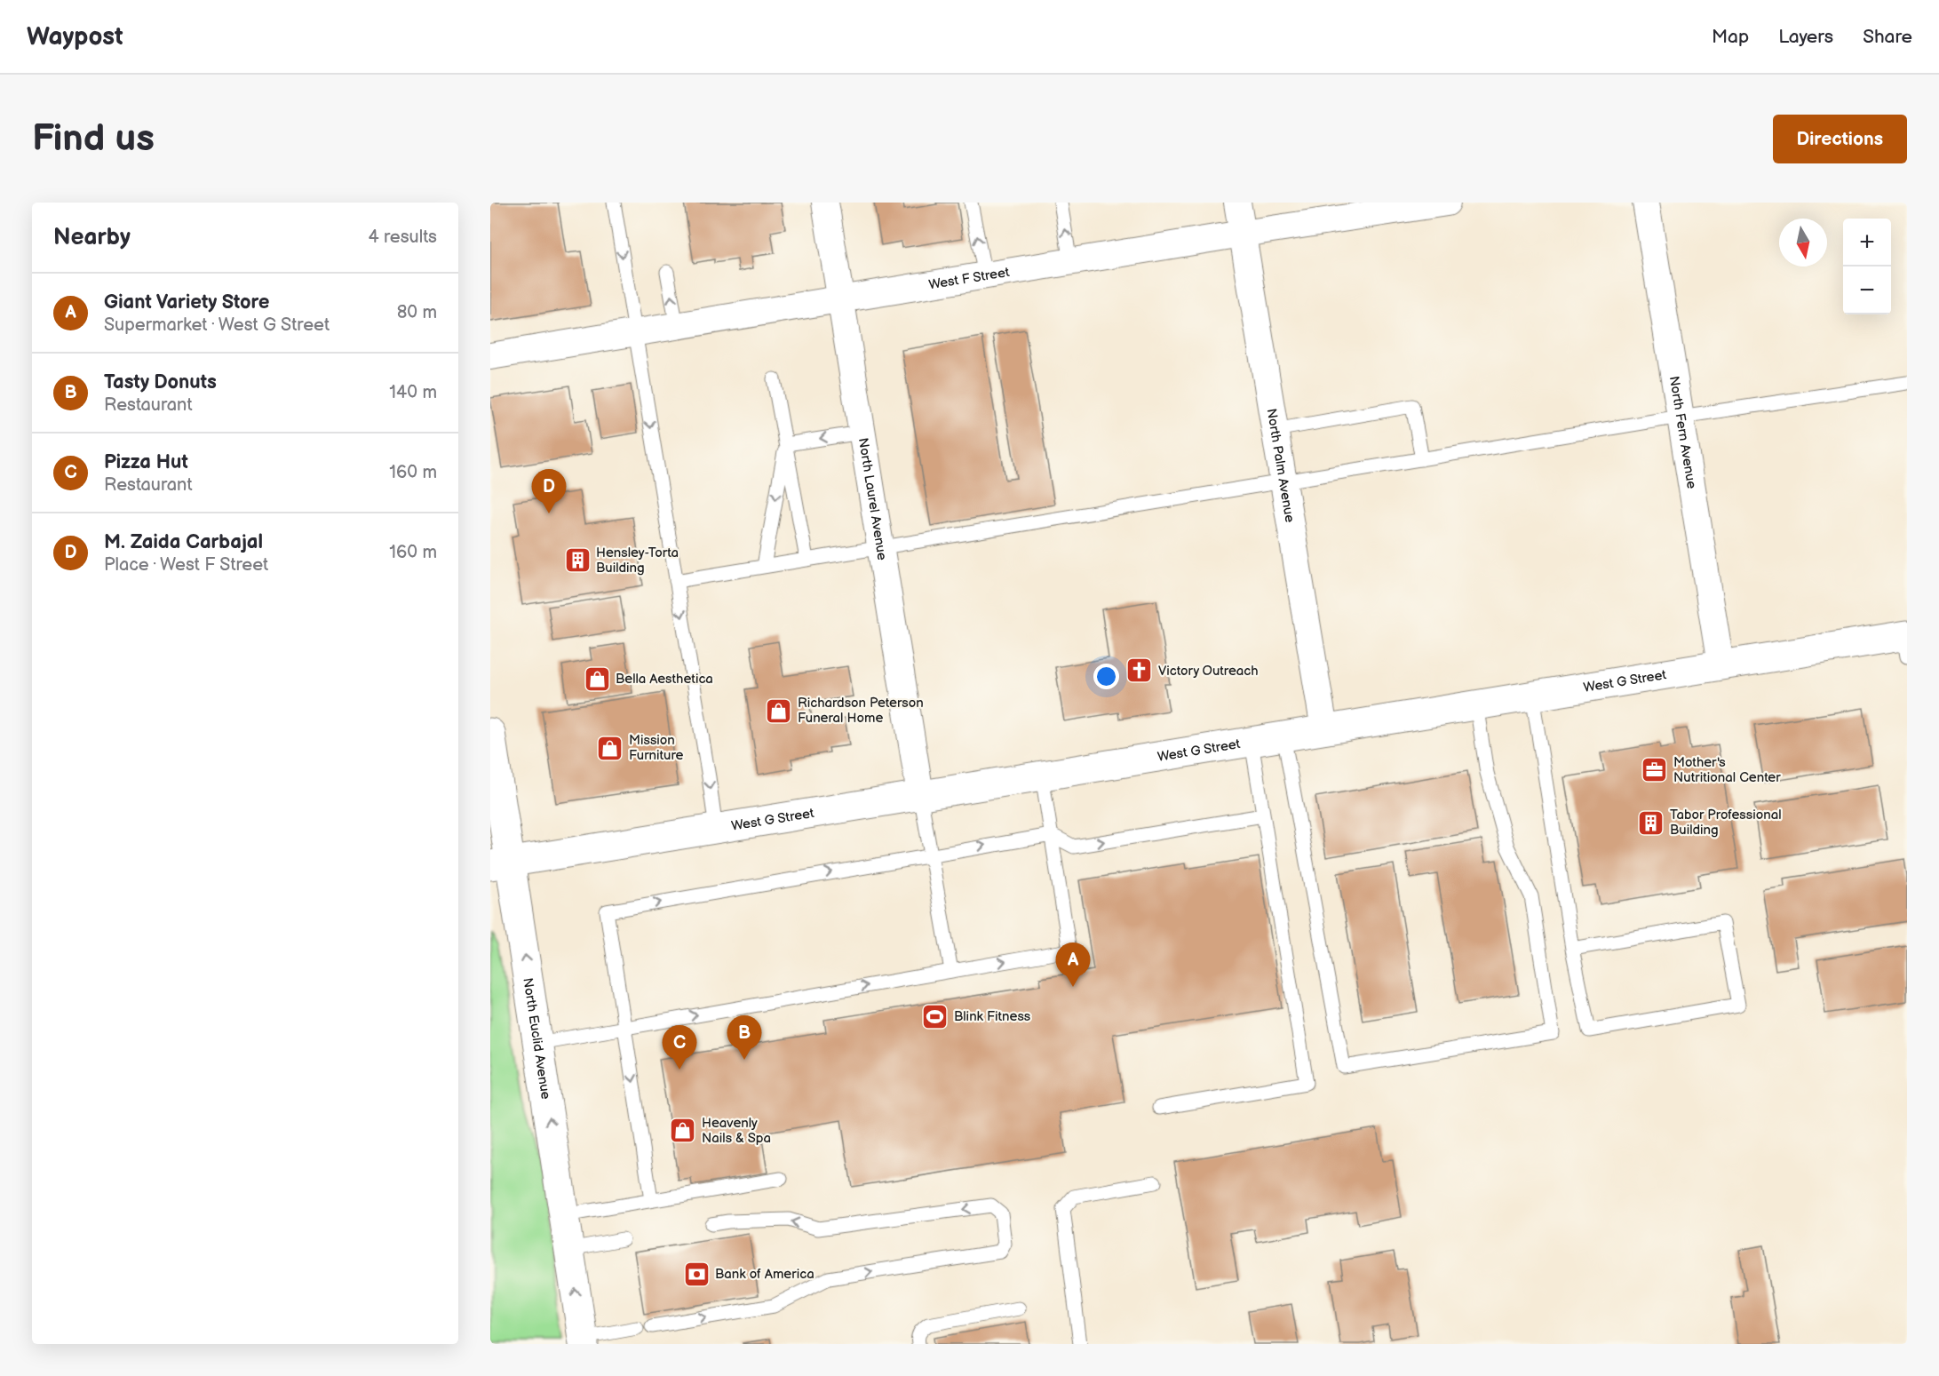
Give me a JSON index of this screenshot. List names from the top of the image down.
{
  "streets": {
    "street": [
      "West F Street",
      "North Fern Avenue",
      "North Palm Avenue",
      "North Laurel Avenue",
      "West G Street",
      "North Euclid Avenue"
    ]
  },
  "crossings": [
    ["West F Street", "North Palm Avenue"],
    ["West F Street", "North Laurel Avenue"],
    ["North Fern Avenue", "West G Street"],
    ["North Palm Avenue", "West G Street"],
    ["North Laurel Avenue", "West G Street"],
    ["West G Street", "North Euclid Avenue"]
  ],
  "one_way": ["North Euclid Avenue"],
  "places": {
    "building": ["Hensley-Torta Building", "Tabor Professional Building"],
    "church": ["Victory Outreach"],
    "shop": [
      "Bella Aesthetica",
      "Richardson Peterson Funeral Home",
      "Mission Furniture",
      "Heavenly Nails & Spa"
    ],
    "office": ["Mother's Nutritional Center"],
    "sports": ["Blink Fitness"],
    "bank": ["Bank of America"]
  },
  "north": "bottom",
  "page": {
    "header": "Waypost",
    "nav": ["Map", "Layers", "Share"],
    "buttons": "Directions",
    "title": "Find us",
    "heading": ["Nearby", "4 results"],
    "map_buttons": ["+", "−"],
    "list": [
      {
        "mark": "A",
        "name": "Giant Variety Store",
        "note": "Supermarket · West G Street",
        "value": "80 m"
      },
      {
        "mark": "B",
        "name": "Tasty Donuts",
        "note": "Restaurant",
        "value": "140 m"
      },
      {
        "mark": "C",
        "name": "Pizza Hut",
        "note": "Restaurant",
        "value": "160 m"
      },
      {
        "mark": "D",
        "name": "M. Zaida Carbajal",
        "note": "Place · West F Street",
        "value": "160 m"
      }
    ],
    "pins": [
      "D",
      "A",
      "B",
      "C"
    ]
  }
}
